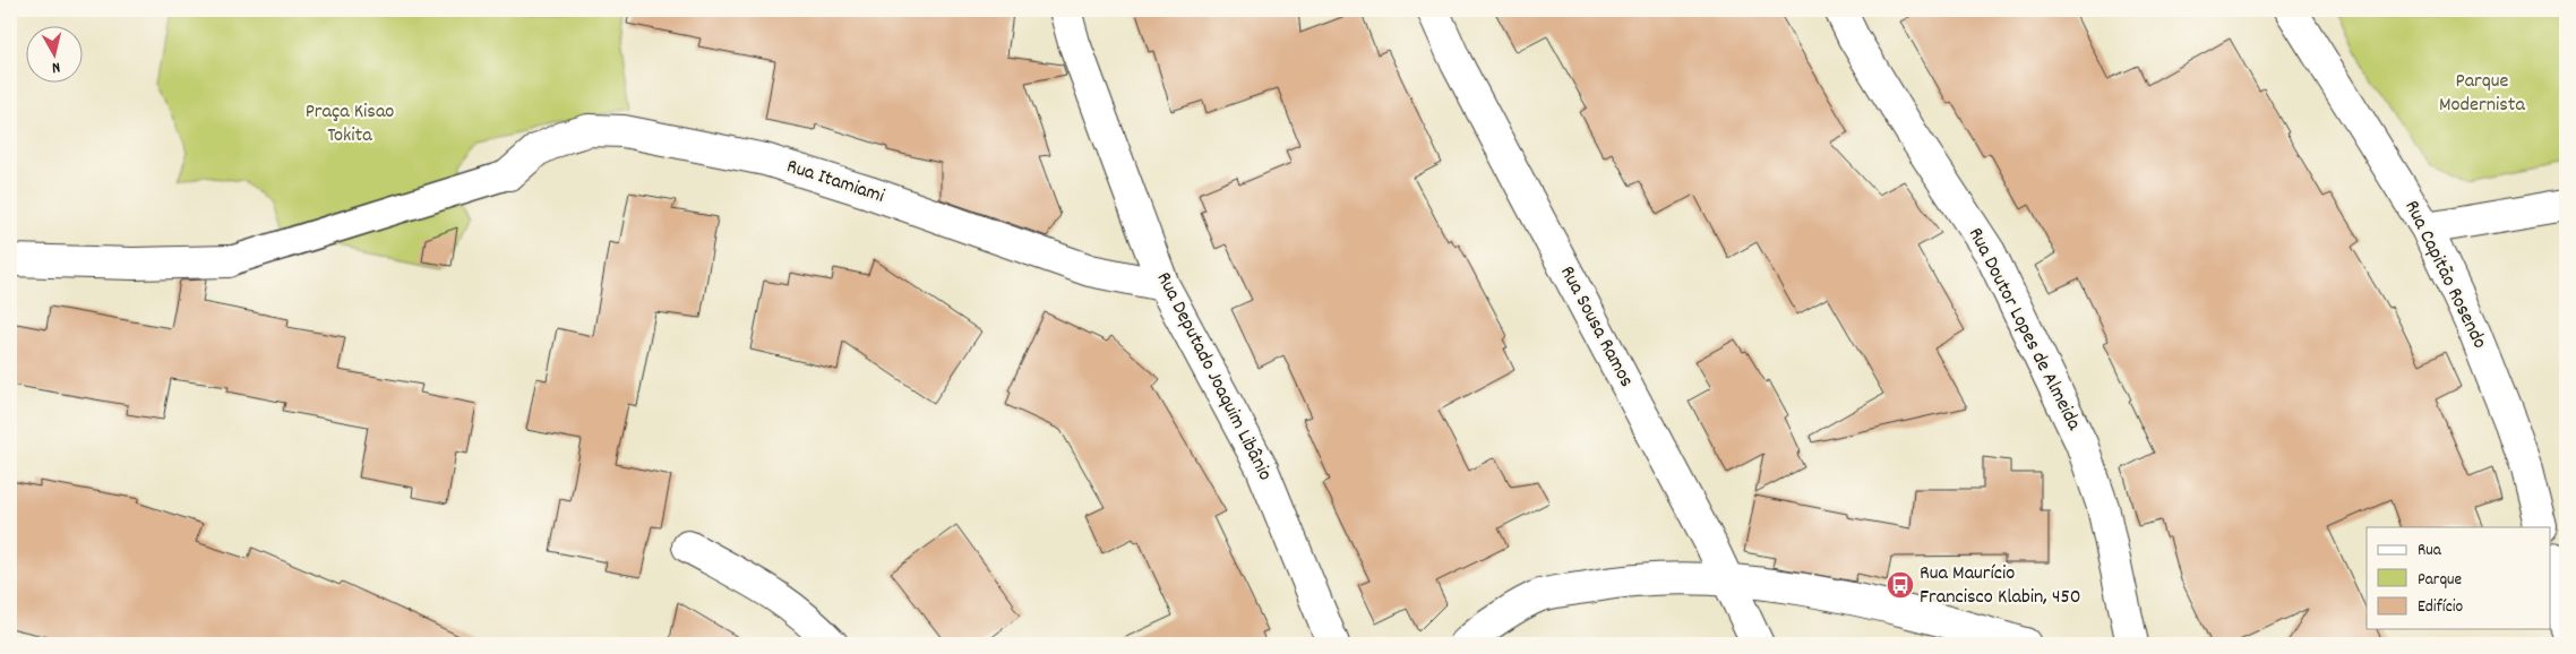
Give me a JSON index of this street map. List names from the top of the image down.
{
  "streets": {
    "street": [
      "Rua Itamiami",
      "Rua Capitão Rosendo",
      "Rua Sousa Ramos",
      "Rua Doutor Lopes de Almeida",
      "Rua Deputado Joaquim Libânio"
    ]
  },
  "crossings": [
    ["Rua Itamiami", "Rua Deputado Joaquim Libânio"]
  ],
  "parks": ["Parque Modernista", "Praça Kisao Tokita"],
  "places": {
    "bus stop": ["Rua Maurício Francisco Klabin, 450"]
  },
  "legend": ["Rua", "Parque", "Edifício"],
  "north": "bottom"
}
